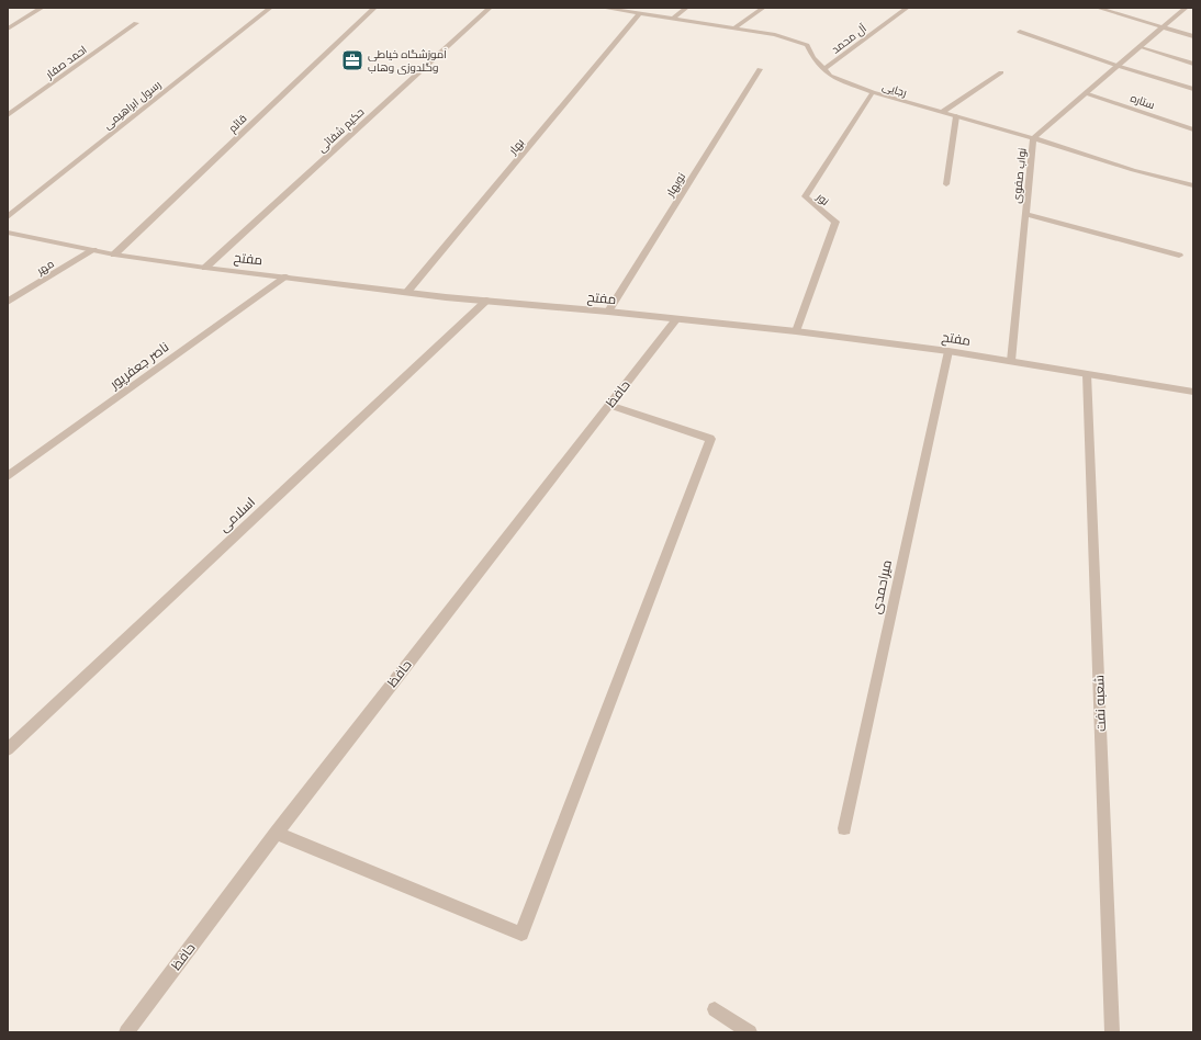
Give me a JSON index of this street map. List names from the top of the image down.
{
  "streets": {
    "street": [
      "آل محمد",
      "احمد صفار",
      "رجایی",
      "ستاره",
      "رسول ابراهیمی",
      "قائم",
      "حکیم شفائی",
      "بهار",
      "نواب صفوی",
      "نوبهار",
      "نور",
      "مفتح",
      "مهر",
      "ناصر جعفرپور",
      "حافظ",
      "اسلامی",
      "میراحمدی",
      "شعبه نفت"
    ]
  },
  "crossings": [
    ["آل محمد", "رجایی"],
    ["رجایی", "بهار"],
    ["رجایی", "نواب صفوی"],
    ["رجایی", "نور"],
    ["ستاره", "نواب صفوی"],
    ["قائم", "مفتح"],
    ["حکیم شفائی", "مفتح"],
    ["بهار", "مفتح"],
    ["نواب صفوی", "مفتح"],
    ["نوبهار", "مفتح"],
    ["نور", "مفتح"],
    ["مفتح", "مهر"],
    ["مفتح", "ناصر جعفرپور"],
    ["مفتح", "حافظ"],
    ["مفتح", "اسلامی"],
    ["مفتح", "میراحمدی"],
    ["مفتح", "شعبه نفت"]
  ],
  "places": {
    "office": ["آموزشگاه خیاطی وگلدوزی وهاب"]
  }
}
